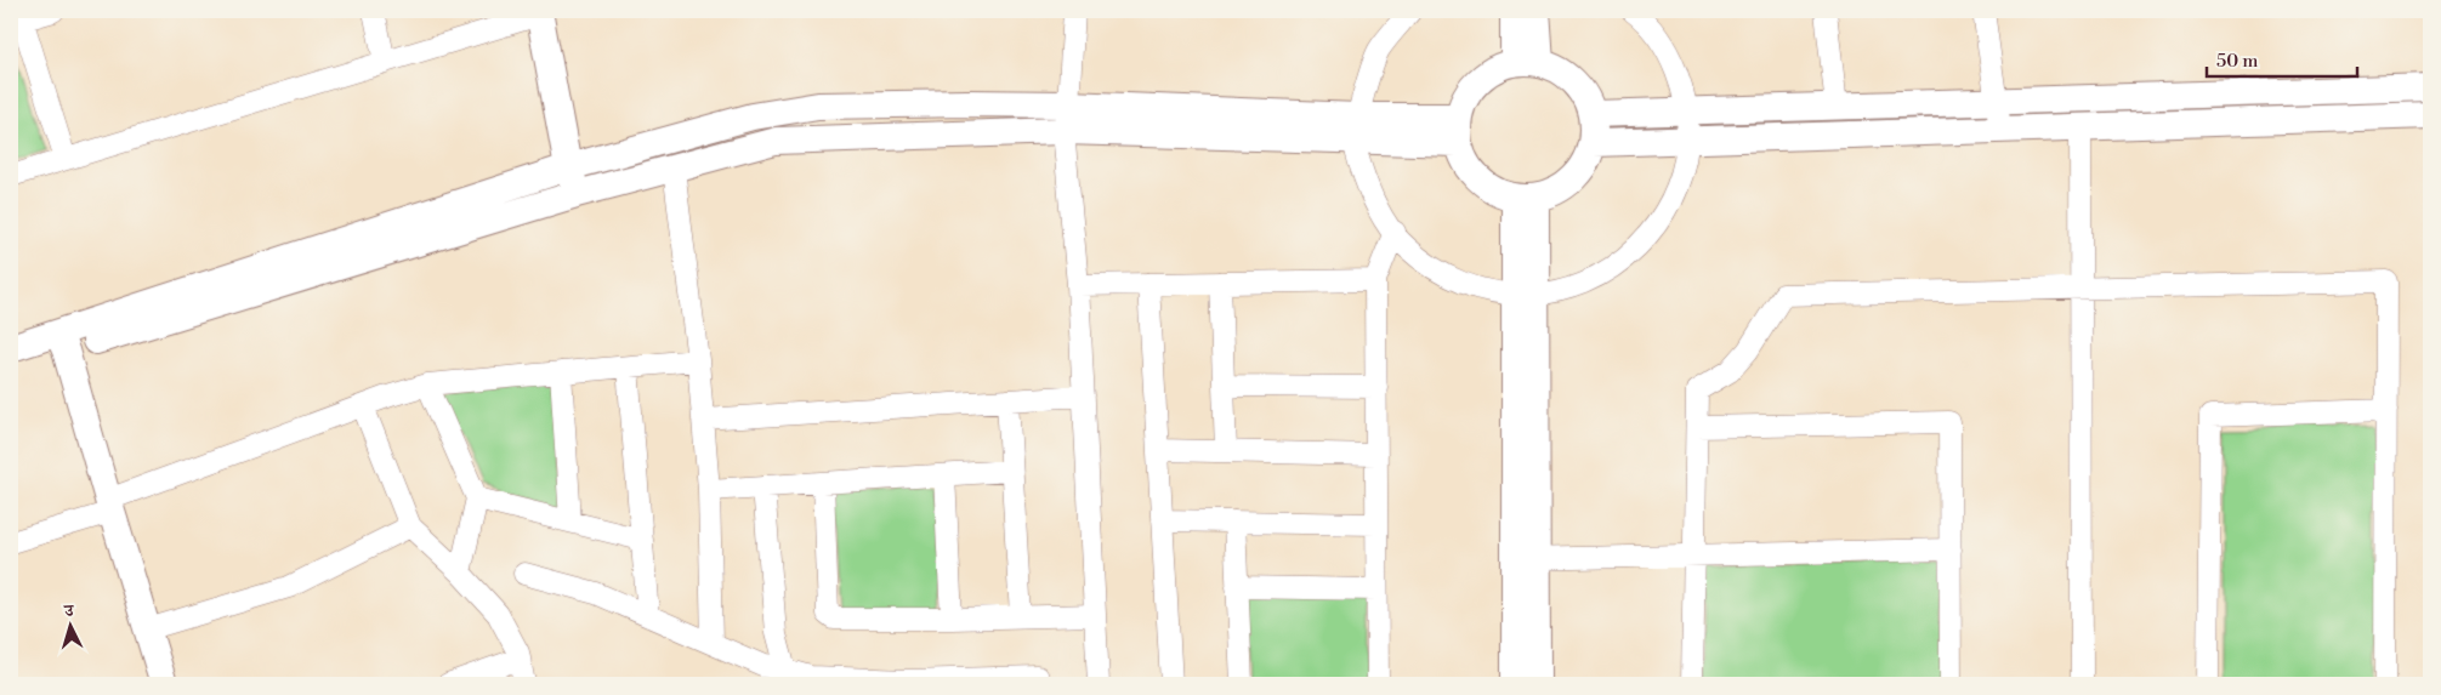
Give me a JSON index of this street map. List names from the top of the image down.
{
  "scale_bar": "50 m",
  "north": "top"
}
